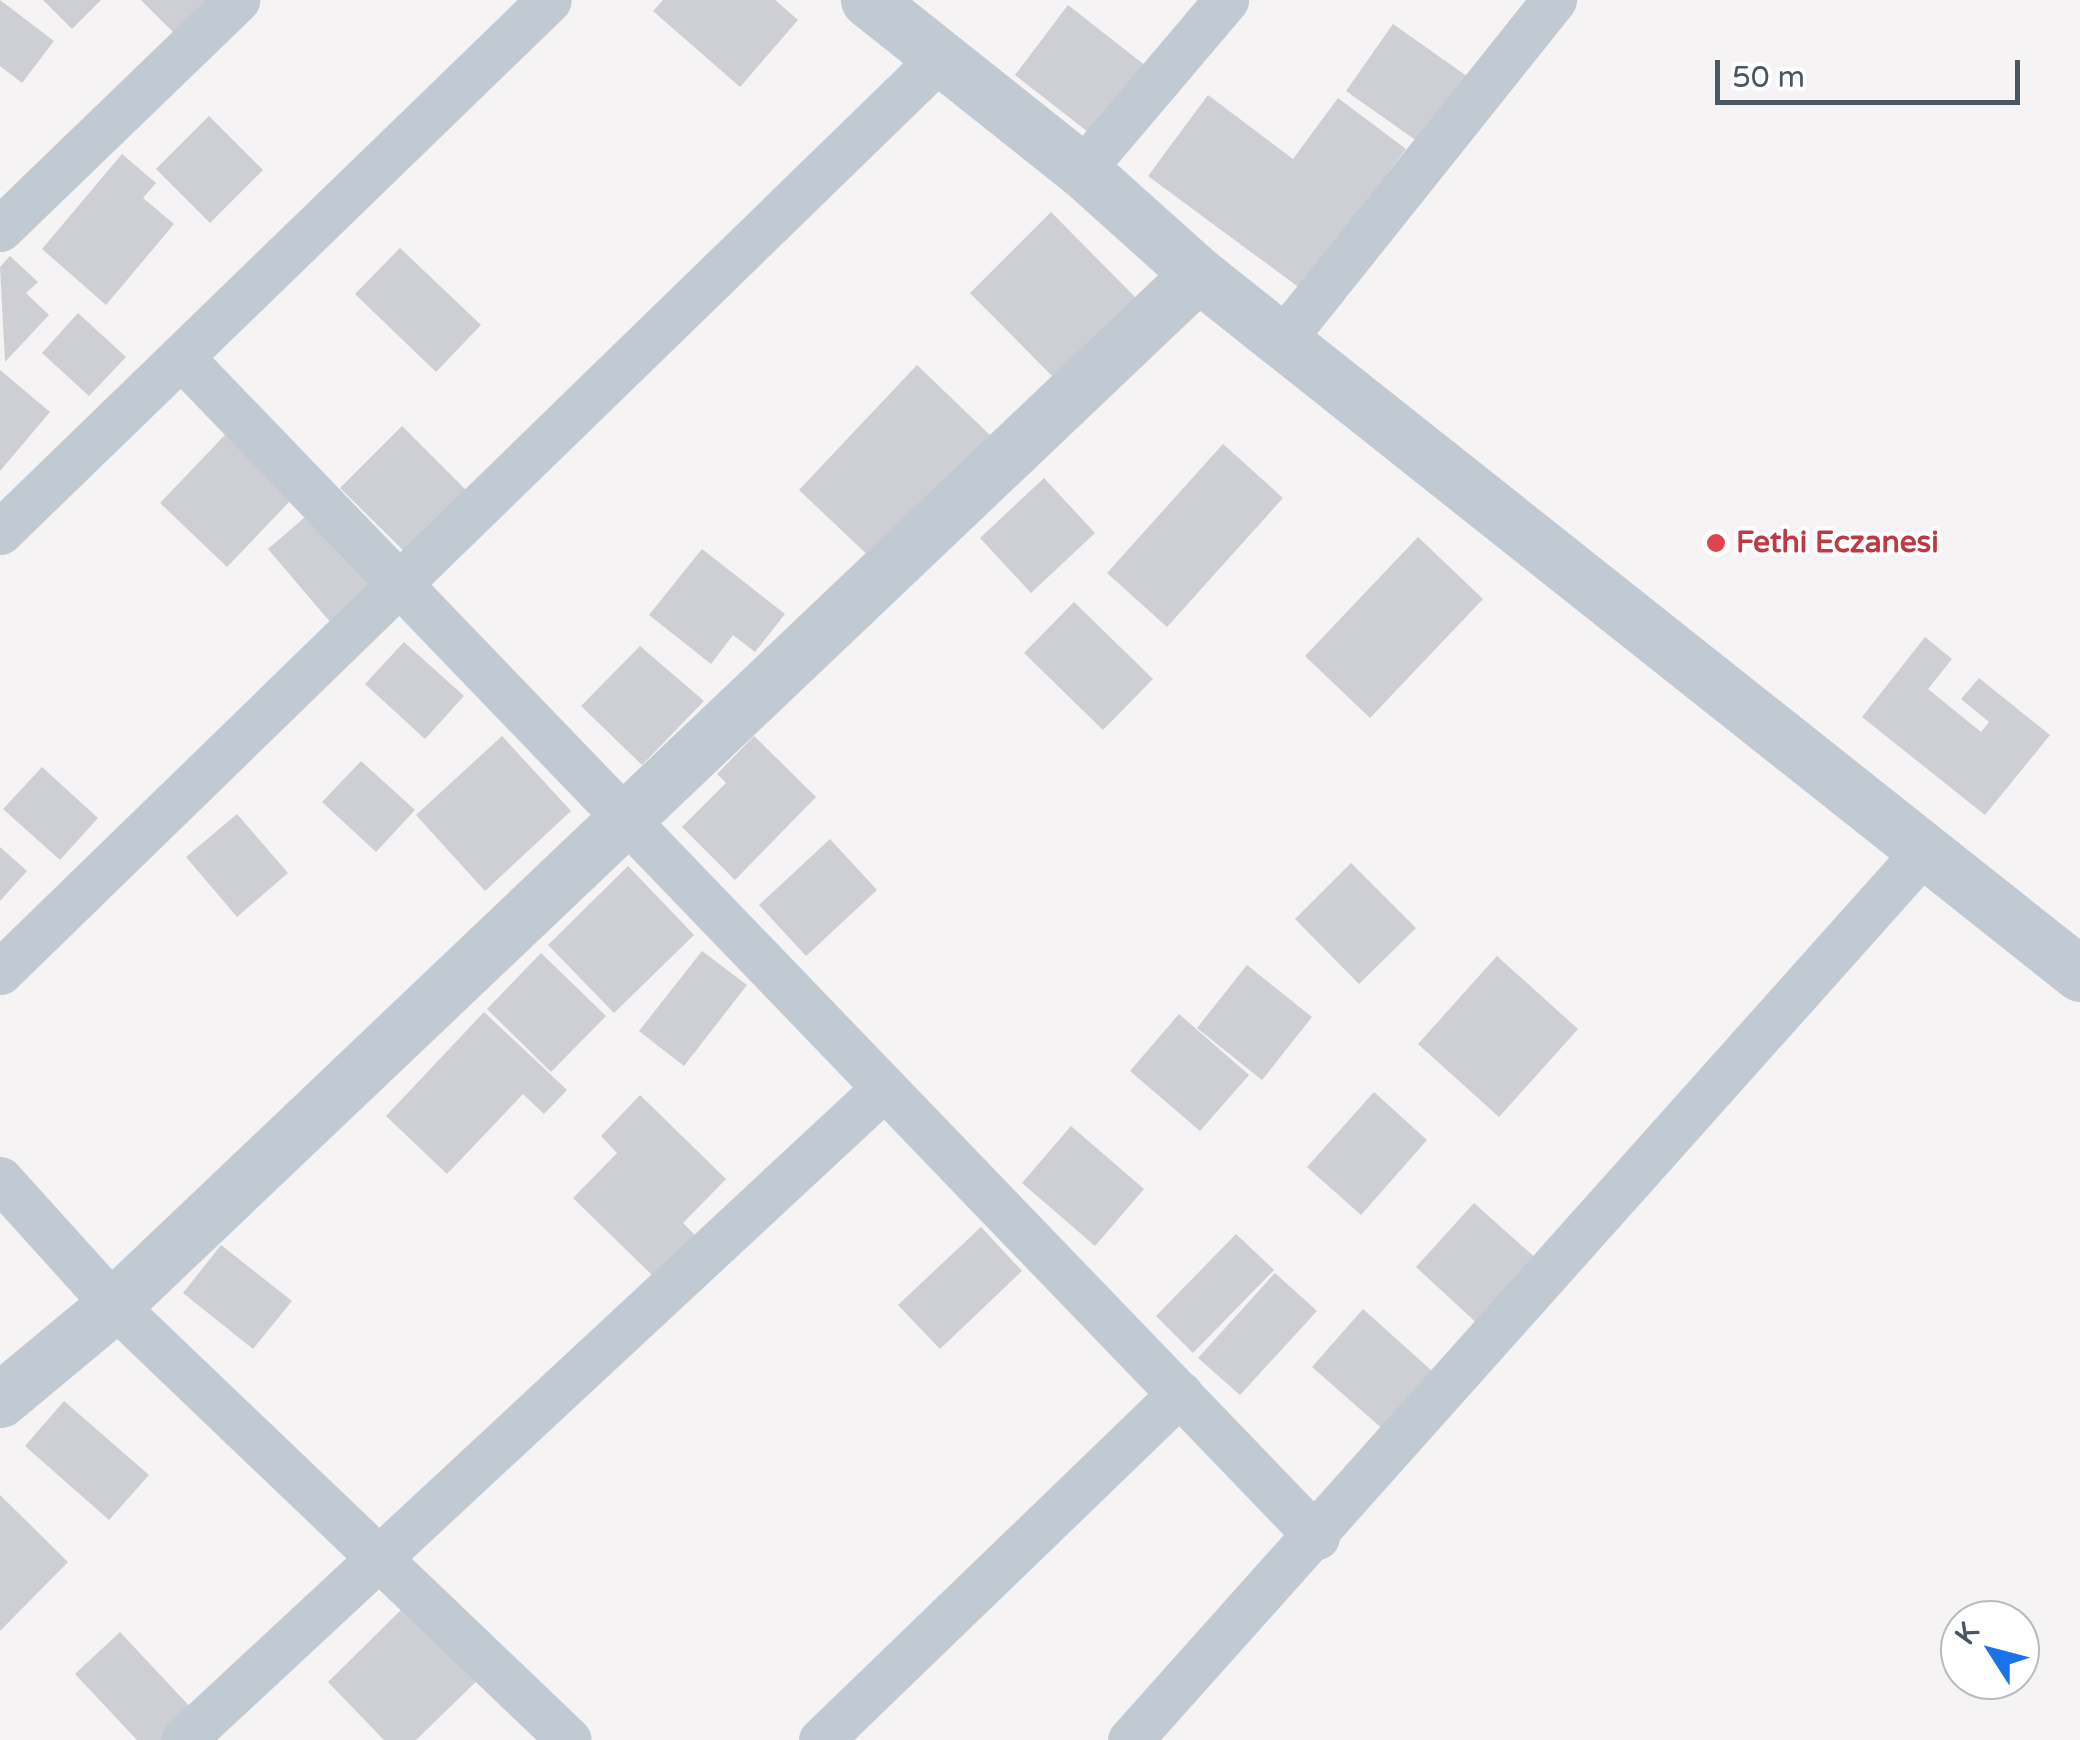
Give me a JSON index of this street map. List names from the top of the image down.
{
  "places": ["Fethi Eczanesi"],
  "scale_bar": "50 m",
  "north": "top left"
}
